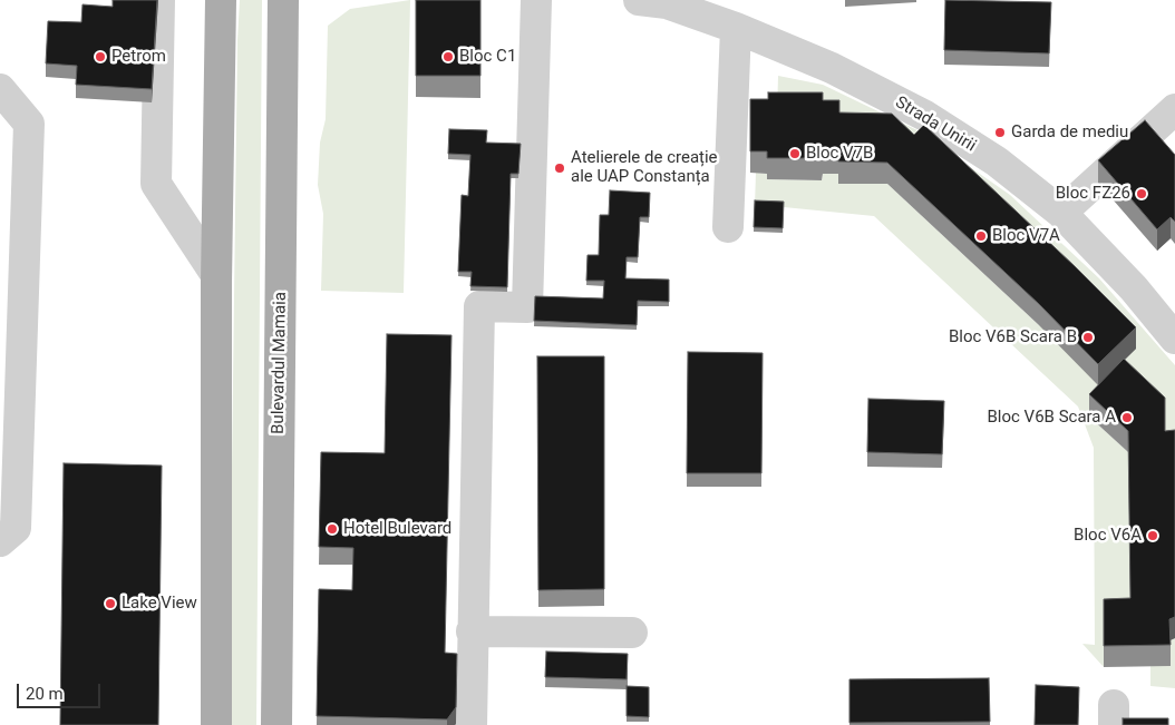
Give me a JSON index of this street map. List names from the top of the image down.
{
  "streets": {
    "main road": ["Bulevardul Mamaia"],
    "street": ["Strada Unirii"]
  },
  "places": [
    "Petrom",
    "Bloc C1",
    "Garda de mediu",
    "Bloc V7B",
    "Atelierele de creație ale UAP Constanța",
    "Bloc FZ26",
    "Bloc V7A",
    "Bloc V6B Scara B",
    "Bloc V6B Scara A",
    "Hotel Bulevard",
    "Bloc V6A",
    "Lake View"
  ],
  "scale_bar": "20 m"
}
